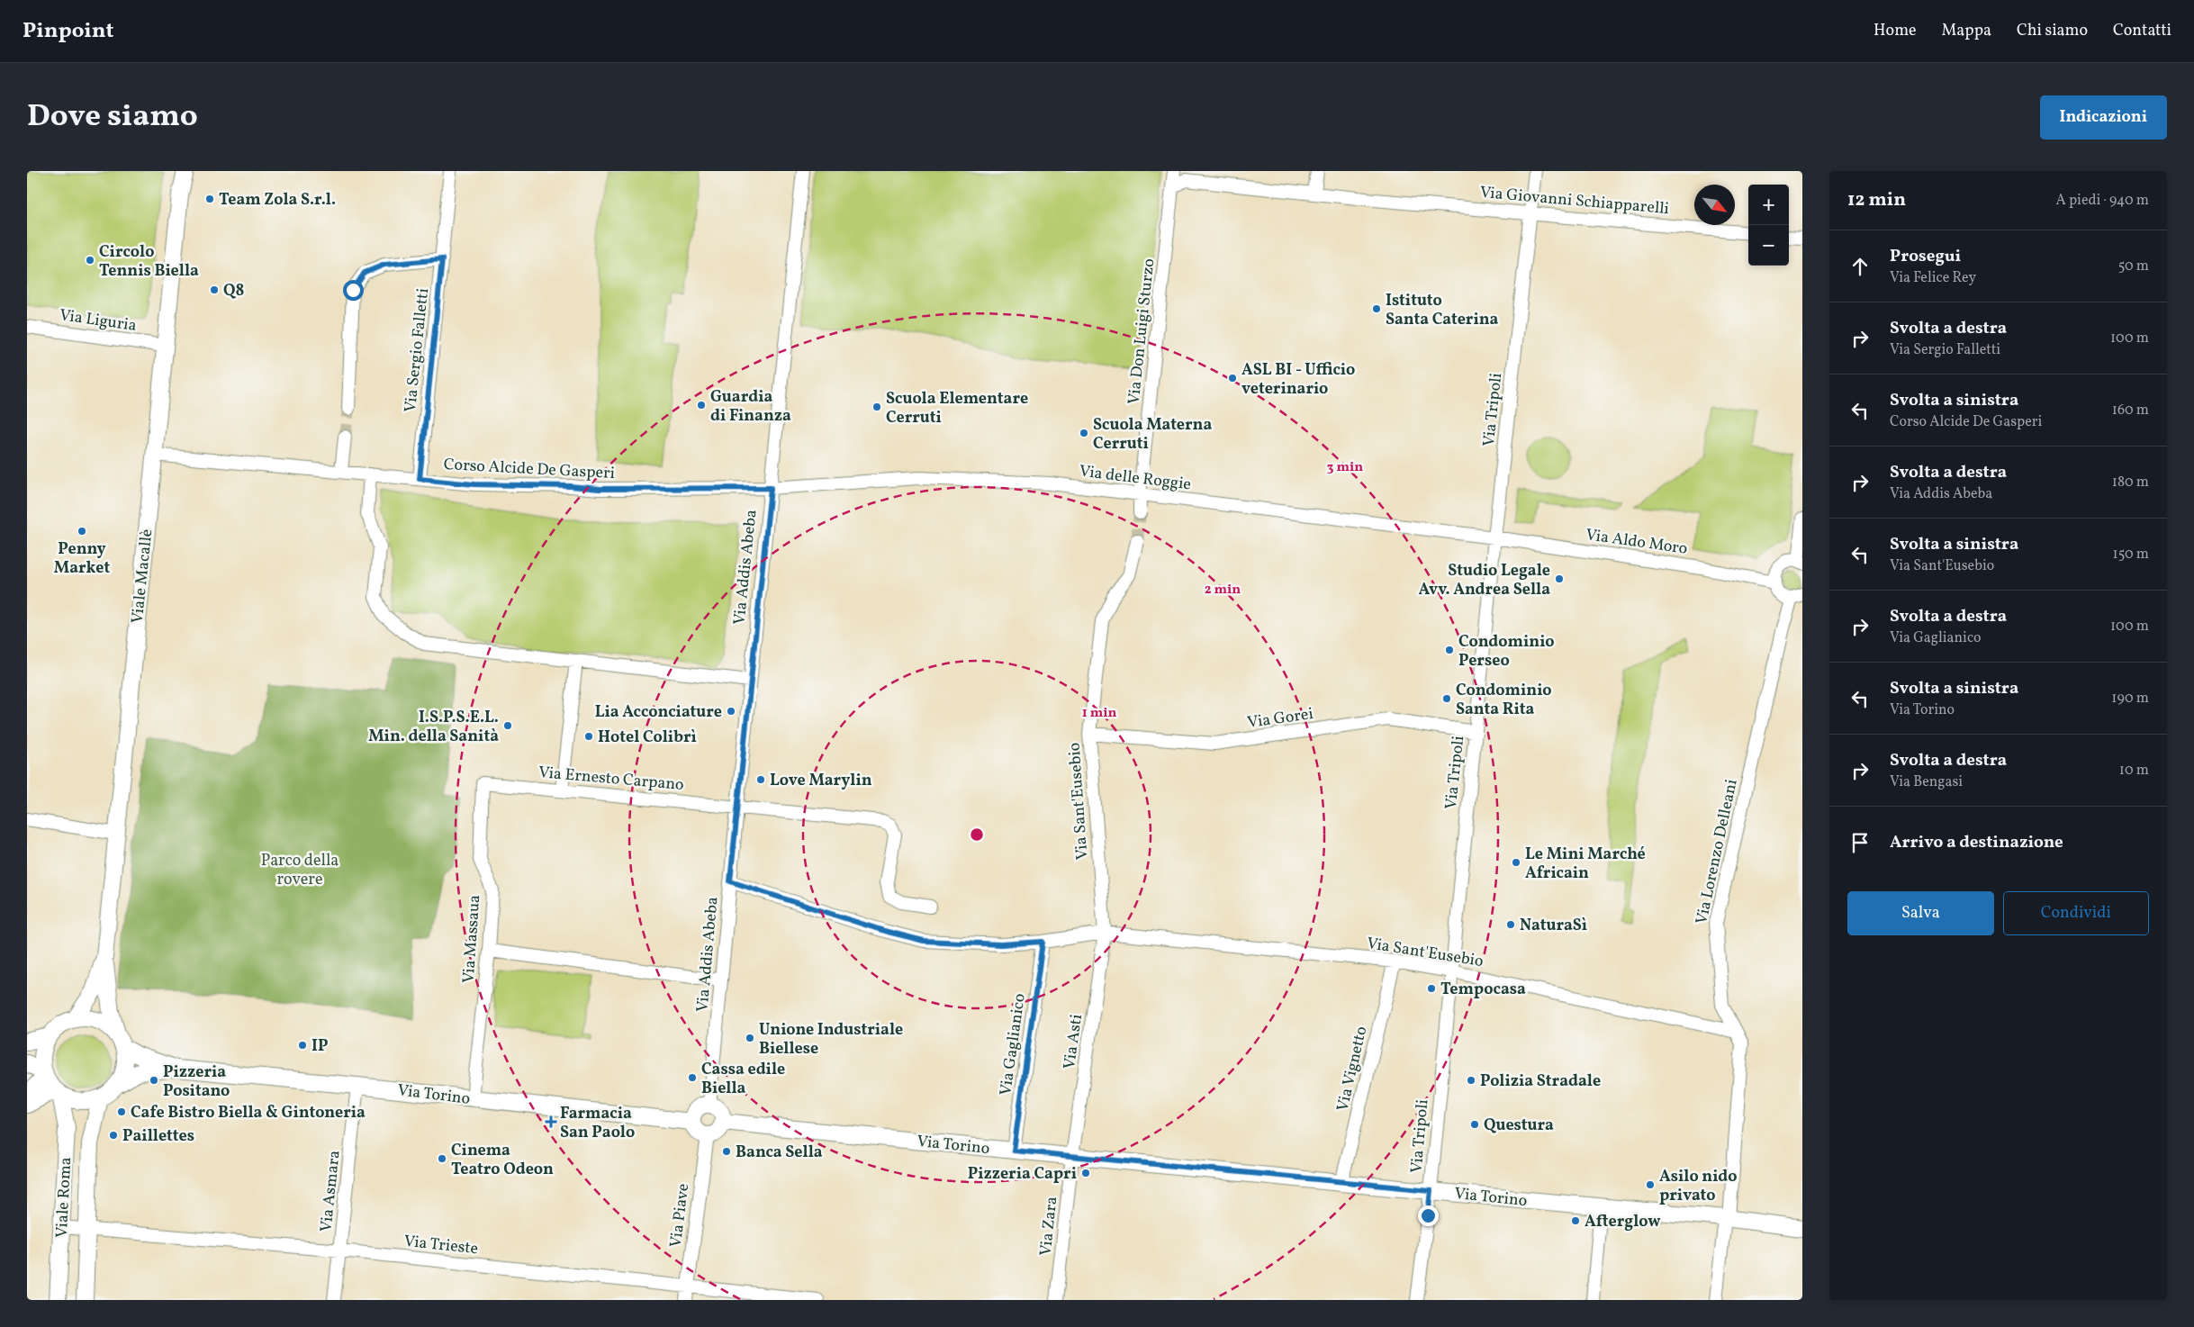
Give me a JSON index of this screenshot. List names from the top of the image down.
{
  "streets": {
    "street": [
      "Via Giovanni Schiapparelli",
      "Via Liguria",
      "Via Don Luigi Sturzo",
      "Via Sergio Falletti",
      "Via Tripoli",
      "Corso Alcide De Gasperi",
      "Via delle Roggie",
      "Via Aldo Moro",
      "Via Addis Abeba",
      "Viale Macallè",
      "Via Gorei",
      "Via Ernesto Carpano",
      "Via Sant'Eusebio",
      "Via Lorenzo Delleani",
      "Via Massaua",
      "Via Asti",
      "Via Gaglianico",
      "Via Vignetto",
      "Via Torino",
      "Via Asmara",
      "Viale Roma",
      "Via Piave",
      "Via Zara",
      "Via Trieste"
    ]
  },
  "crossings": [
    ["Via Giovanni Schiapparelli", "Via Don Luigi Sturzo"],
    ["Via Giovanni Schiapparelli", "Via Tripoli"],
    ["Via Liguria", "Viale Macallè"],
    ["Via Don Luigi Sturzo", "Via delle Roggie"],
    ["Via Sergio Falletti", "Corso Alcide De Gasperi"],
    ["Via Tripoli", "Via delle Roggie"],
    ["Via Tripoli", "Via Aldo Moro"],
    ["Via Tripoli", "Via Gorei"],
    ["Via Tripoli", "Via Sant'Eusebio"],
    ["Via Tripoli", "Via Torino"],
    ["Corso Alcide De Gasperi", "Via delle Roggie"],
    ["Corso Alcide De Gasperi", "Via Addis Abeba"],
    ["Corso Alcide De Gasperi", "Viale Macallè"],
    ["Via delle Roggie", "Via Aldo Moro"],
    ["Via delle Roggie", "Via Addis Abeba"],
    ["Via Aldo Moro", "Via Lorenzo Delleani"],
    ["Via Addis Abeba", "Via Ernesto Carpano"],
    ["Via Addis Abeba", "Via Sant'Eusebio"],
    ["Via Addis Abeba", "Via Torino"],
    ["Via Addis Abeba", "Via Piave"],
    ["Viale Macallè", "Via Torino"],
    ["Viale Macallè", "Viale Roma"],
    ["Via Gorei", "Via Sant'Eusebio"],
    ["Via Ernesto Carpano", "Via Massaua"],
    ["Via Sant'Eusebio", "Via Lorenzo Delleani"],
    ["Via Sant'Eusebio", "Via Asti"],
    ["Via Sant'Eusebio", "Via Gaglianico"],
    ["Via Sant'Eusebio", "Via Vignetto"],
    ["Via Lorenzo Delleani", "Via Torino"],
    ["Via Massaua", "Via Torino"],
    ["Via Asti", "Via Torino"],
    ["Via Asti", "Via Zara"],
    ["Via Gaglianico", "Via Torino"],
    ["Via Vignetto", "Via Torino"],
    ["Via Torino", "Via Asmara"],
    ["Via Torino", "Viale Roma"],
    ["Via Torino", "Via Piave"],
    ["Via Torino", "Via Zara"],
    ["Via Asmara", "Via Trieste"],
    ["Viale Roma", "Via Trieste"],
    ["Via Piave", "Via Trieste"]
  ],
  "parks": ["Parco della rovere"],
  "places": {
    "other": [
      "Team Zola S.r.l.",
      "Circolo Tennis Biella",
      "Q8",
      "Istituto Santa Caterina",
      "ASL BI - Ufficio veterinario",
      "Guardia di Finanza",
      "Scuola Elementare Cerruti",
      "Scuola Materna Cerruti",
      "Penny Market",
      "Studio Legale Avv. Andrea Sella",
      "Condominio Perseo",
      "Condominio Santa Rita",
      "Lia Acconciature",
      "I.S.P.S.E.L. Min. della Sanità",
      "Hotel Colibrì",
      "Love Marylin",
      "Le Mini Marché Africain",
      "NaturaSì",
      "Tempocasa",
      "Unione Industriale Biellese",
      "IP",
      "Cassa edile Biella",
      "Pizzeria Positano",
      "Polizia Stradale",
      "Cafe Bistro Biella & Gintoneria",
      "Questura",
      "Paillettes",
      "Banca Sella",
      "Cinema Teatro Odeon",
      "Pizzeria Capri",
      "Asilo nido privato",
      "Afterglow"
    ],
    "health": ["Farmacia San Paolo"]
  },
  "north": "bottom right",
  "page": {
    "header": "Pinpoint",
    "nav": [
      "Home",
      "Mappa",
      "Chi siamo",
      "Contatti"
    ],
    "title": "Dove siamo",
    "buttons": [
      "Indicazioni",
      ["Salva", "Condividi"]
    ],
    "heading": ["12 min", "A piedi · 940 m"],
    "map_buttons": ["+", "−"],
    "list": [
      ["Prosegui", "Via Felice Rey", "50 m"],
      ["Svolta a destra", "Via Sergio Falletti", "100 m"],
      ["Svolta a sinistra", "Corso Alcide De Gasperi", "160 m"],
      ["Svolta a destra", "Via Addis Abeba", "180 m"],
      ["Svolta a sinistra", "Via Sant'Eusebio", "150 m"],
      ["Svolta a destra", "Via Gaglianico", "100 m"],
      ["Svolta a sinistra", "Via Torino", "190 m"],
      ["Svolta a destra", "Via Bengasi", "10 m"],
      "Arrivo a destinazione"
    ]
  },
  "rings": ["3 min", "2 min", "1 min"]
}
